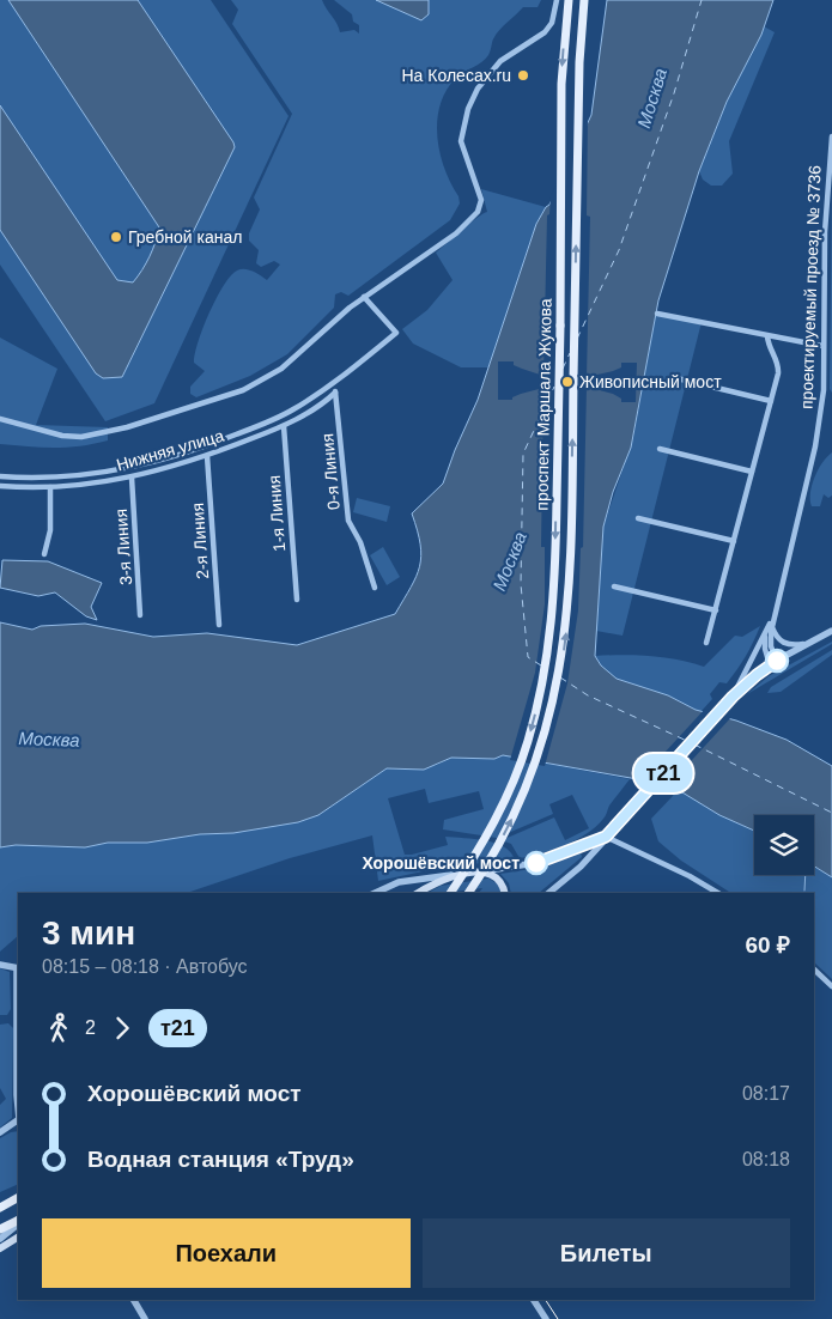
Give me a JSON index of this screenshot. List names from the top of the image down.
{
  "streets": {
    "main road": ["проспект Маршала Жукова"],
    "street": [
      "проектируемый проезд № 3736",
      "Нижняя улица",
      "0-я Линия",
      "1-я Линия",
      "2-я Линия",
      "3-я Линия"
    ]
  },
  "crossings": [
    ["Нижняя улица", "0-я Линия"],
    ["Нижняя улица", "1-я Линия"],
    ["Нижняя улица", "2-я Линия"],
    ["Нижняя улица", "3-я Линия"]
  ],
  "water": ["Москва"],
  "places": [
    "На Колесах.ru",
    "Гребной канал",
    "Живописный мост",
    "Хорошёвский мост"
  ],
  "lines": ["bus line т21"],
  "page": {
    "on_map": "т21",
    "heading": ["3 мин", "08:15 – 08:18 · Автобус", "60 ₽"],
    "legs": ["2", "т21"],
    "list": [
      {
        "name": "Хорошёвский мост",
        "value": "08:17"
      },
      {
        "name": "Водная станция «Труд»",
        "value": "08:18"
      }
    ],
    "buttons": ["Поехали", "Билеты"]
  }
}
